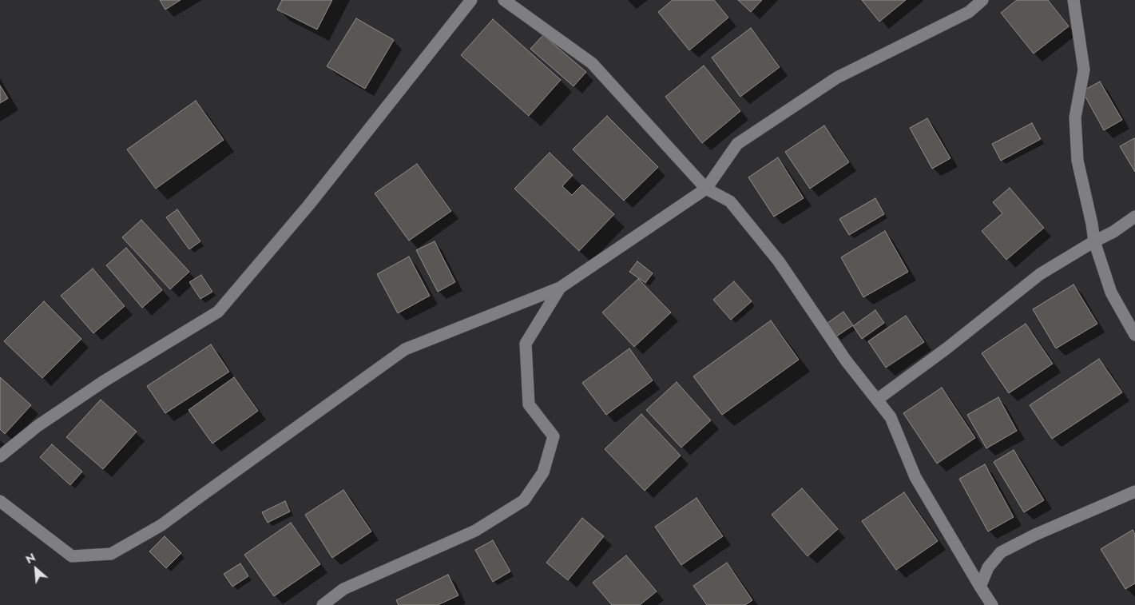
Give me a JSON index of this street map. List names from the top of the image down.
{
  "north": "top left"
}
